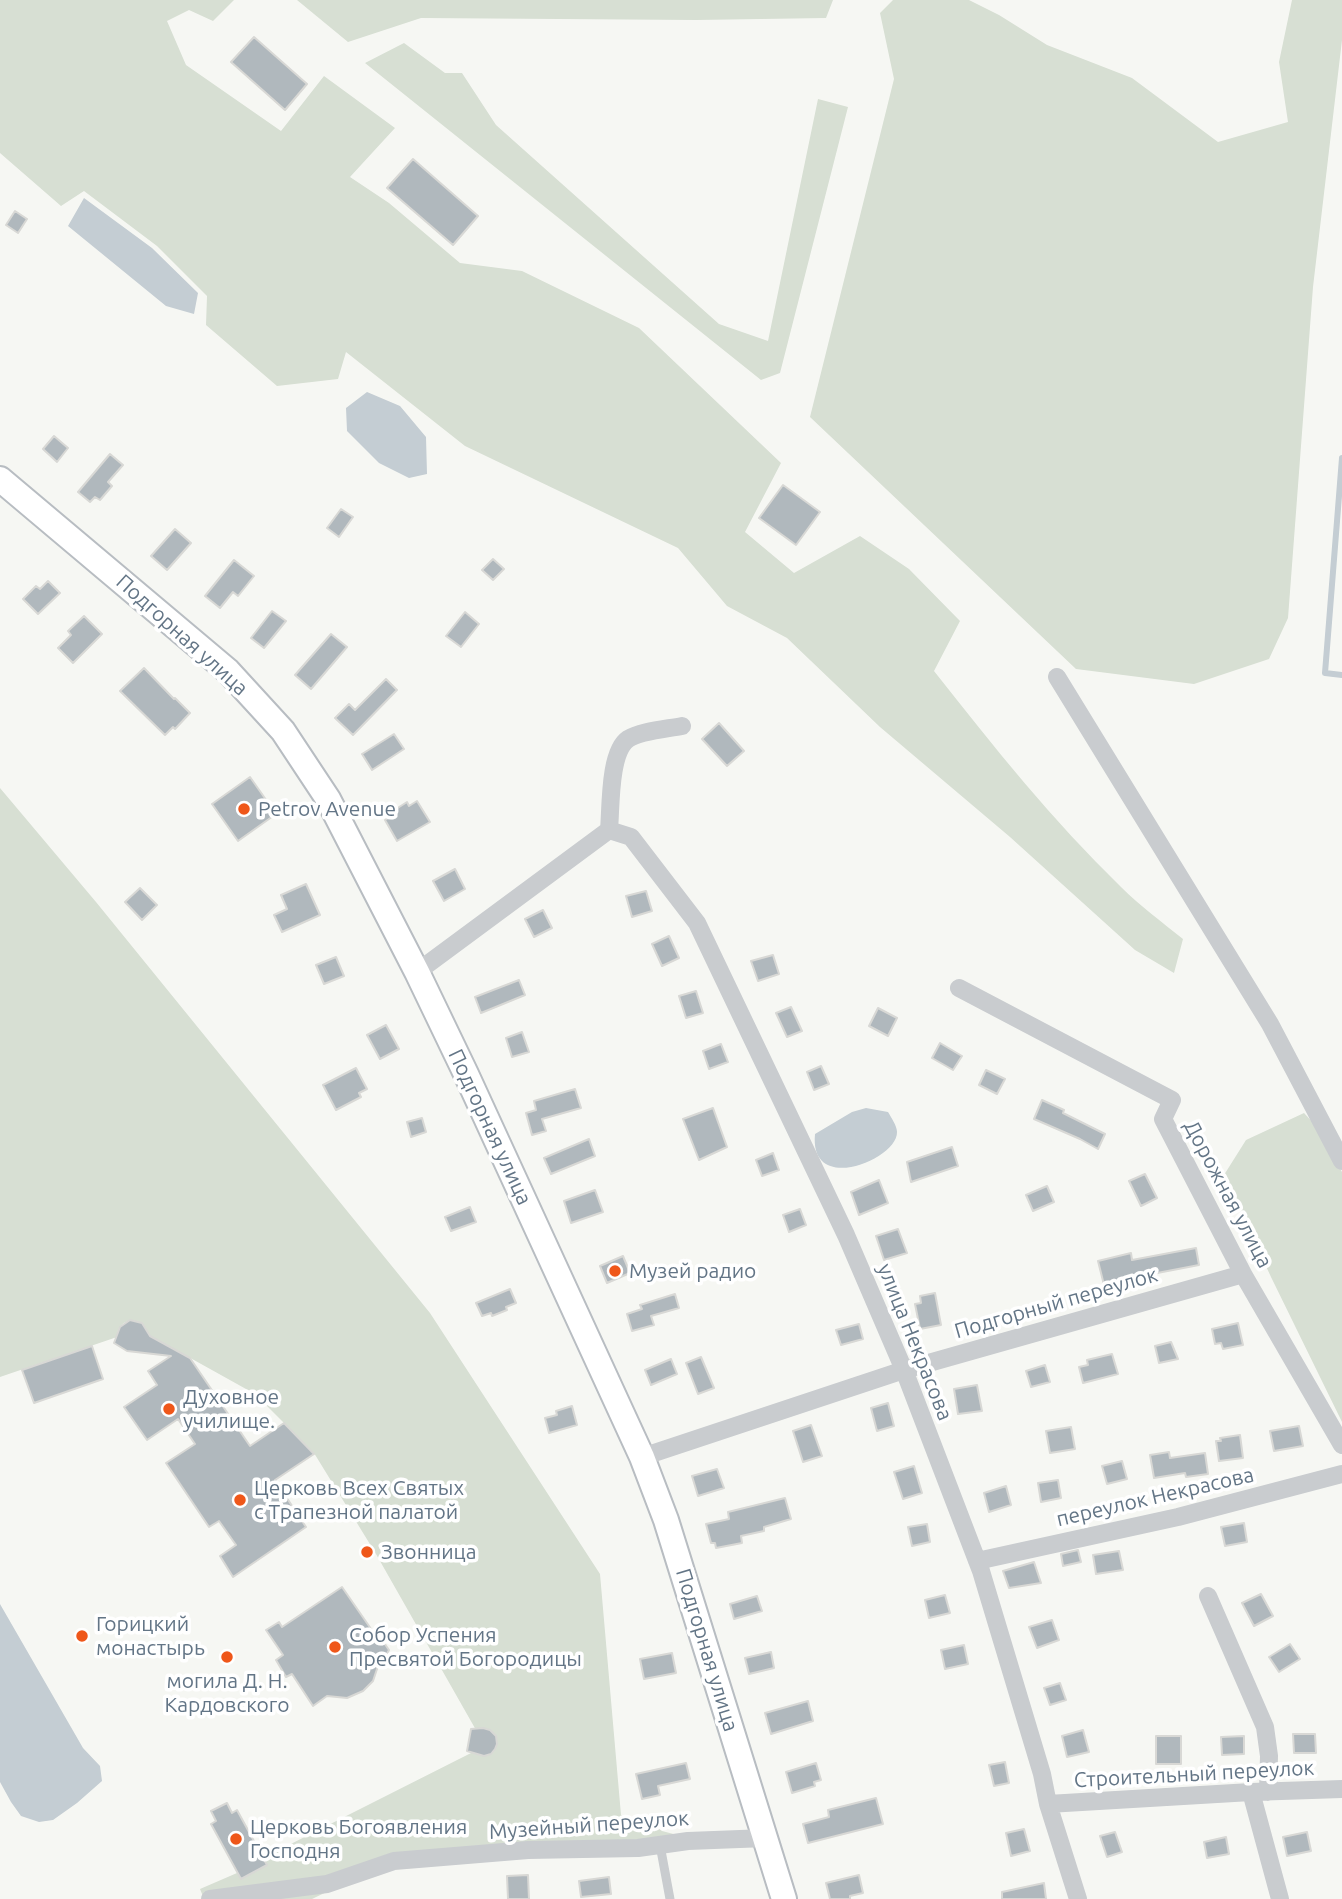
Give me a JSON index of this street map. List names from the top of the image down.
{
  "streets": {
    "main road": ["Подгорная улица"],
    "street": [
      "Дорожная улица",
      "Подгорный переулок",
      "улица Некрасова",
      "переулок Некрасова",
      "Строительный переулок",
      "Музейный переулок"
    ]
  },
  "crossings": [
    ["Подгорная улица", "Подгорный переулок"],
    ["Подгорная улица", "Музейный переулок"],
    ["Дорожная улица", "Подгорный переулок"],
    ["Подгорный переулок", "улица Некрасова"],
    ["улица Некрасова", "переулок Некрасова"],
    ["улица Некрасова", "Строительный переулок"]
  ],
  "places": [
    "Petrov Avenue",
    "Музей радио",
    "Духовное училище.",
    "Церковь Всех Святых с Трапезной палатой",
    "Звонница",
    "Горицкий монастырь",
    "Собор Успения Пресвятой Богородицы",
    "могила Д. Н. Кардовского",
    "Церковь Богоявления Господня"
  ]
}
